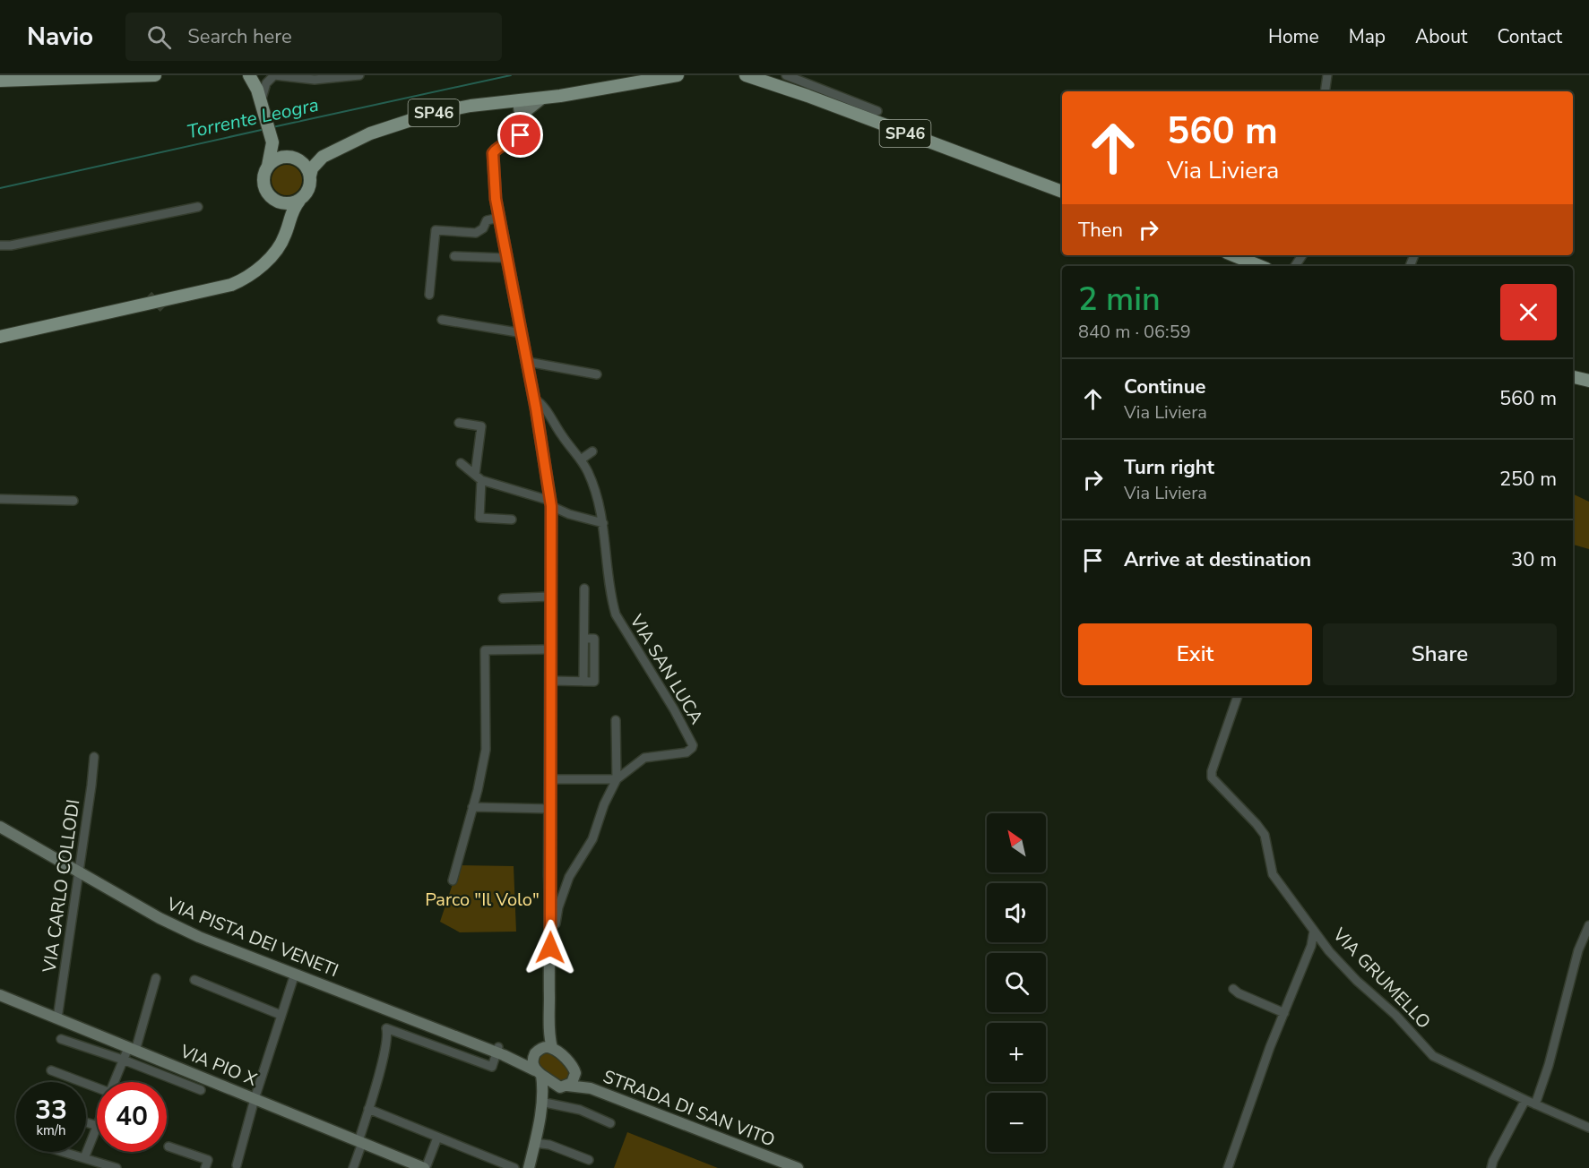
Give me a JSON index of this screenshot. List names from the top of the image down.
{
  "streets": {
    "main road": ["SP46"],
    "street": [
      "VIA SAN LUCA",
      "VIA CARLO COLLODI",
      "VIA PISTA DEI VENETI",
      "VIA GRUMELLO",
      "VIA PIO X",
      "STRADA DI SAN VITO"
    ]
  },
  "crossings": [
    ["VIA CARLO COLLODI", "VIA PISTA DEI VENETI"],
    ["VIA CARLO COLLODI", "VIA PIO X"],
    ["VIA PISTA DEI VENETI", "STRADA DI SAN VITO"]
  ],
  "water": ["Torrente Leogra"],
  "parks": ["Parco \"Il Volo\""],
  "north": "top left",
  "page": {
    "header": "Navio",
    "search": "Search here",
    "nav": [
      "Home",
      "Map",
      "About",
      "Contact"
    ],
    "turn": ["560 m", "Via Liviera"],
    "then": "Then",
    "heading": ["2 min", "840 m · 06:59"],
    "list": [
      {
        "name": "Continue",
        "note": "Via Liviera",
        "value": "560 m"
      },
      {
        "name": "Turn right",
        "note": "Via Liviera",
        "value": "250 m"
      },
      {
        "name": "Arrive at destination",
        "value": "30 m"
      }
    ],
    "buttons": ["Exit", "Share"],
    "map_buttons": ["+", "−"],
    "speed": "33 km/h",
    "limit": "40"
  }
}
